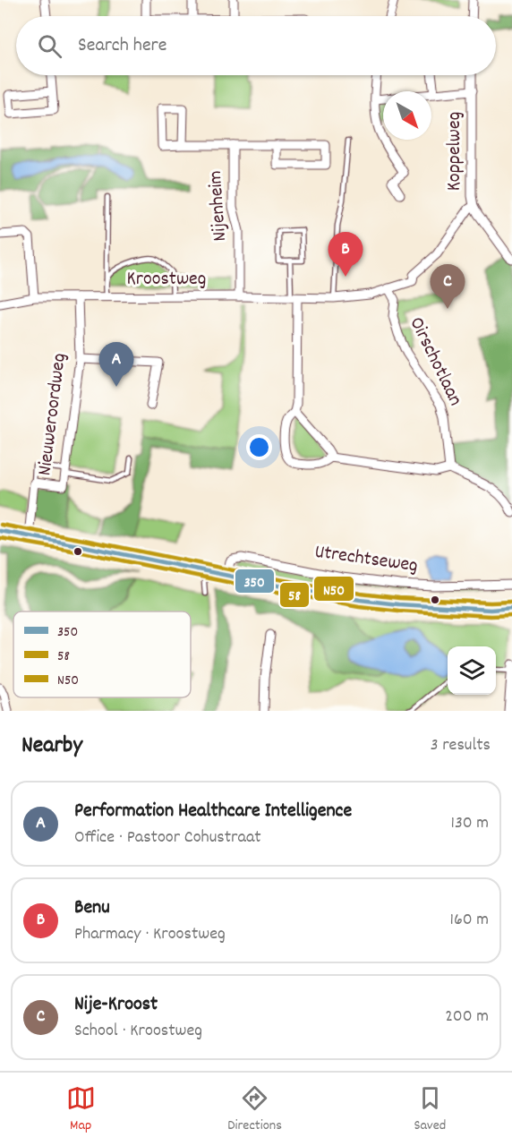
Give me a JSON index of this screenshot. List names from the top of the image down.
{
  "streets": {
    "main road": ["Utrechtseweg"],
    "street": [
      "Koppelweg",
      "Nijenheim",
      "Kroostweg",
      "Oirschotlaan",
      "Nieuweroordweg"
    ]
  },
  "crossings": [
    ["Koppelweg", "Kroostweg"],
    ["Nijenheim", "Kroostweg"],
    ["Kroostweg", "Oirschotlaan"],
    ["Kroostweg", "Nieuweroordweg"],
    ["Nieuweroordweg", "Utrechtseweg"]
  ],
  "lines": ["transit line N50", "transit line 350", "transit line 58"],
  "legend": ["350", "58", "N50"],
  "north": "bottom right",
  "page": {
    "search": "Search here",
    "pins": ["B", "C", "A"],
    "heading": ["Nearby", "3 results"],
    "list": [
      {
        "mark": "A",
        "name": "Performation Healthcare Intelligence",
        "note": "Office · Pastoor Cohustraat",
        "value": "130 m"
      },
      {
        "mark": "B",
        "name": "Benu",
        "note": "Pharmacy · Kroostweg",
        "value": "160 m"
      },
      {
        "mark": "C",
        "name": "Nije-Kroost",
        "note": "School · Kroostweg",
        "value": "200 m"
      }
    ],
    "nav": ["Map", "Directions", "Saved"]
  }
}
